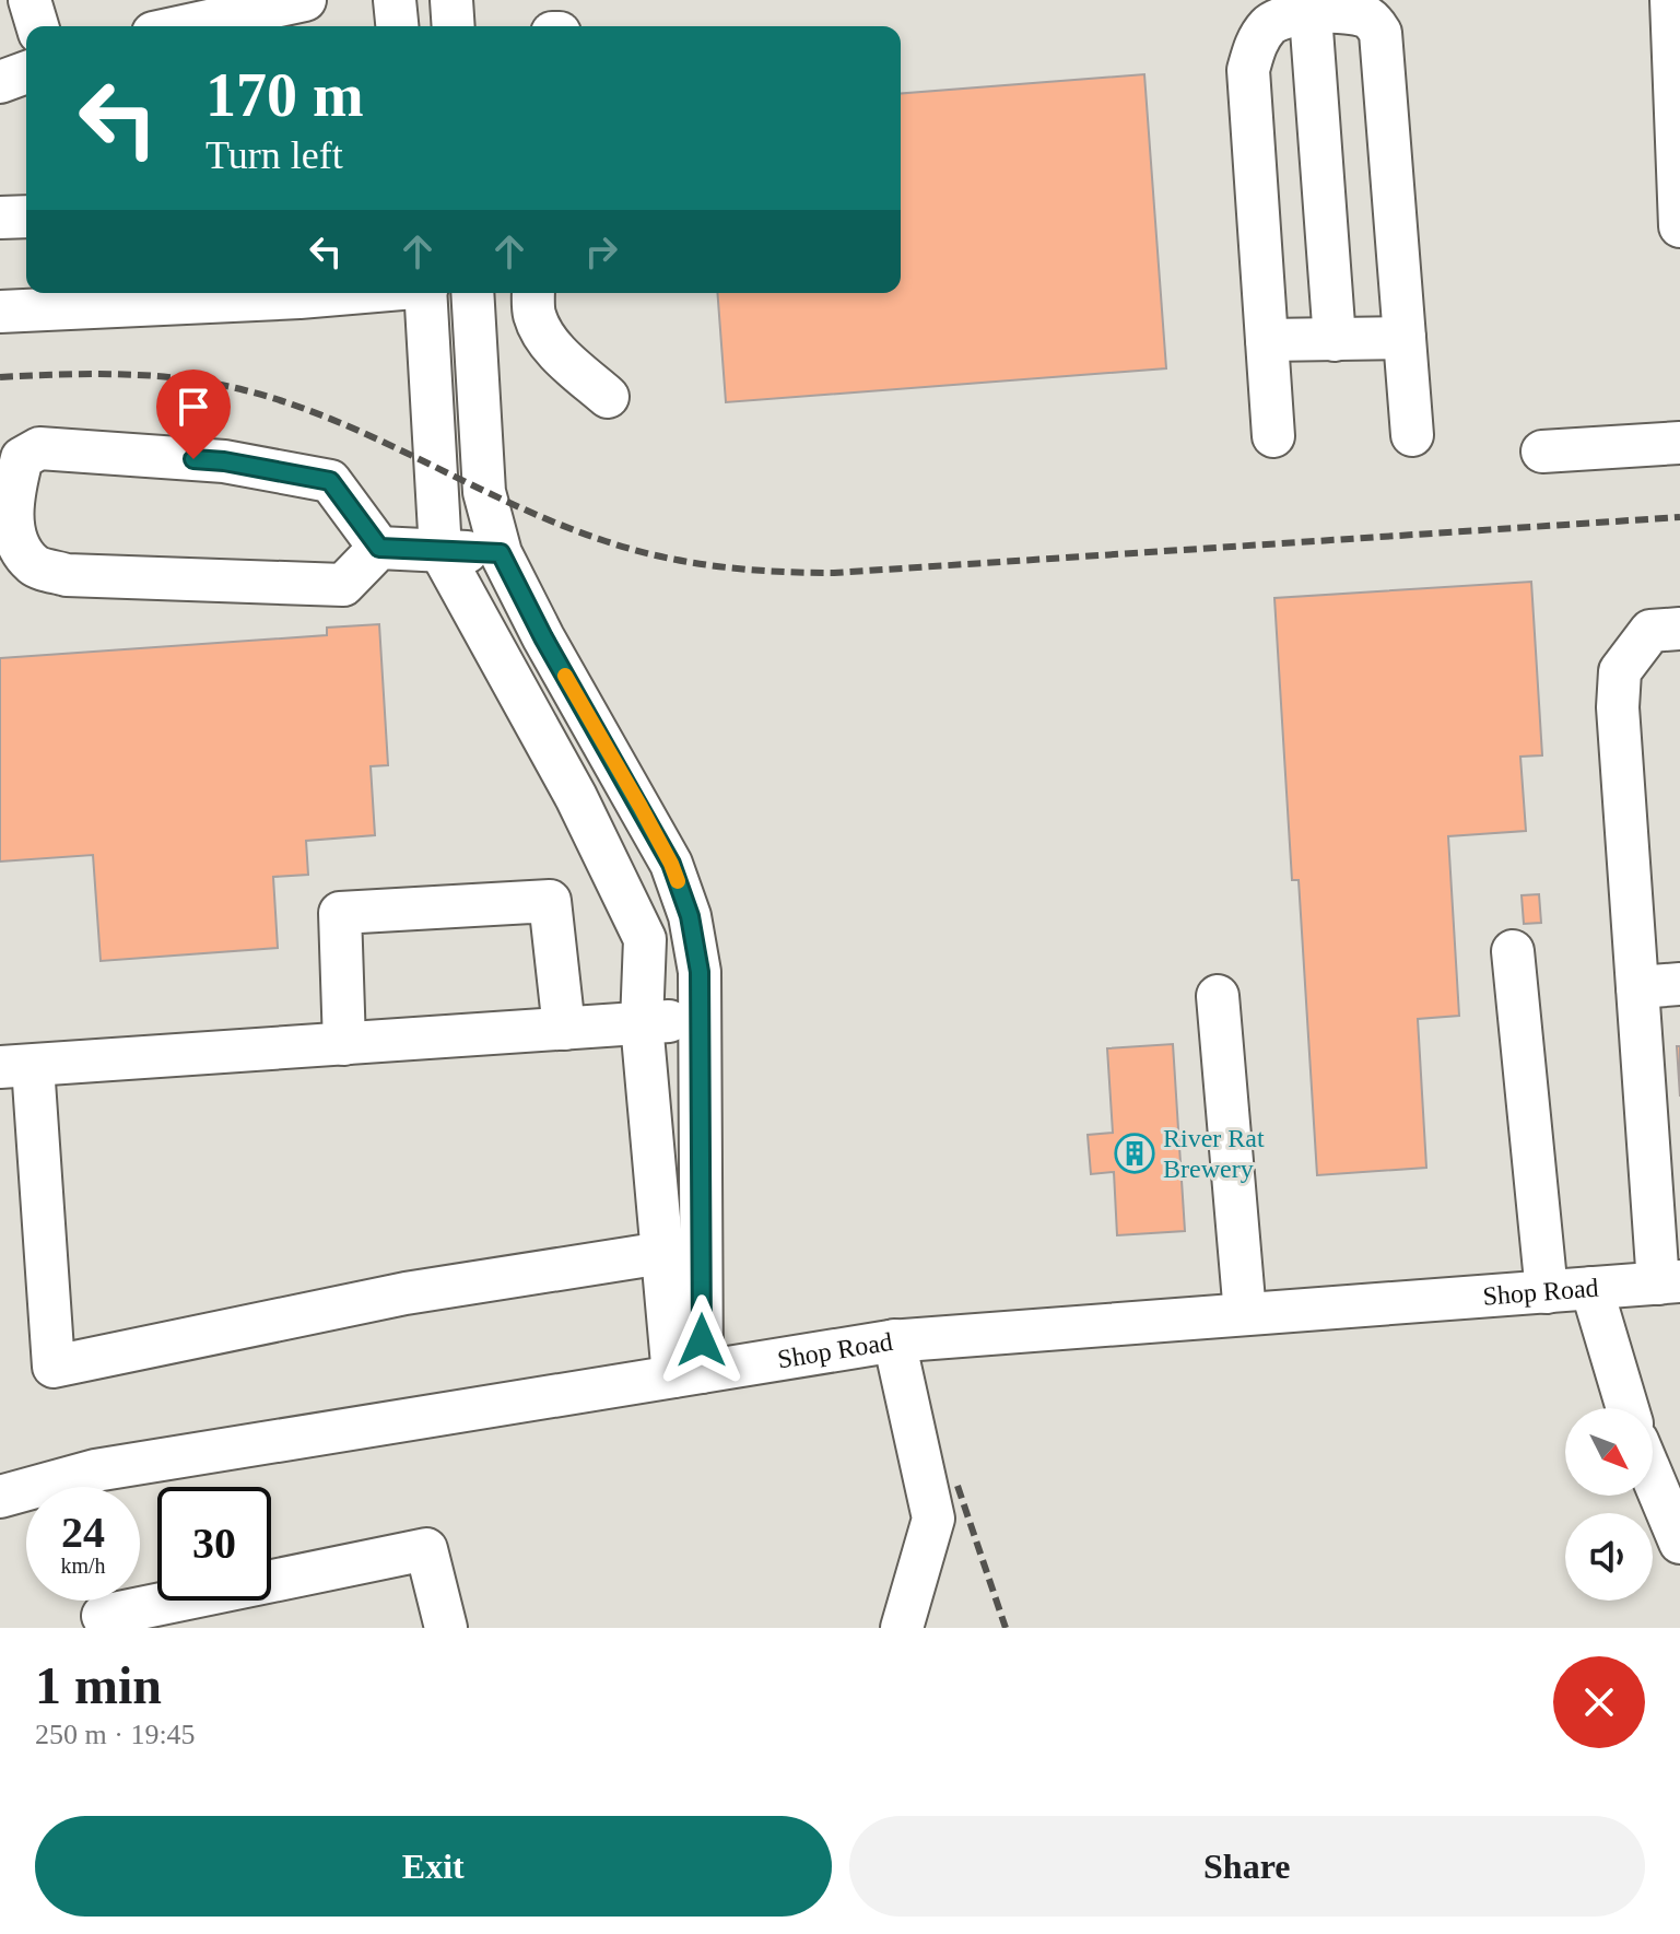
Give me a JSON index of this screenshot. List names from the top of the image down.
{
  "streets": {
    "street": ["Shop Road"]
  },
  "places": {
    "building": ["River Rat Brewery"]
  },
  "north": "bottom right",
  "page": {
    "turn": ["170 m", "Turn left"],
    "speed": "24 km/h",
    "limit": "30",
    "heading": ["1 min", "250 m · 19:45"],
    "buttons": ["Exit", "Share"]
  }
}
